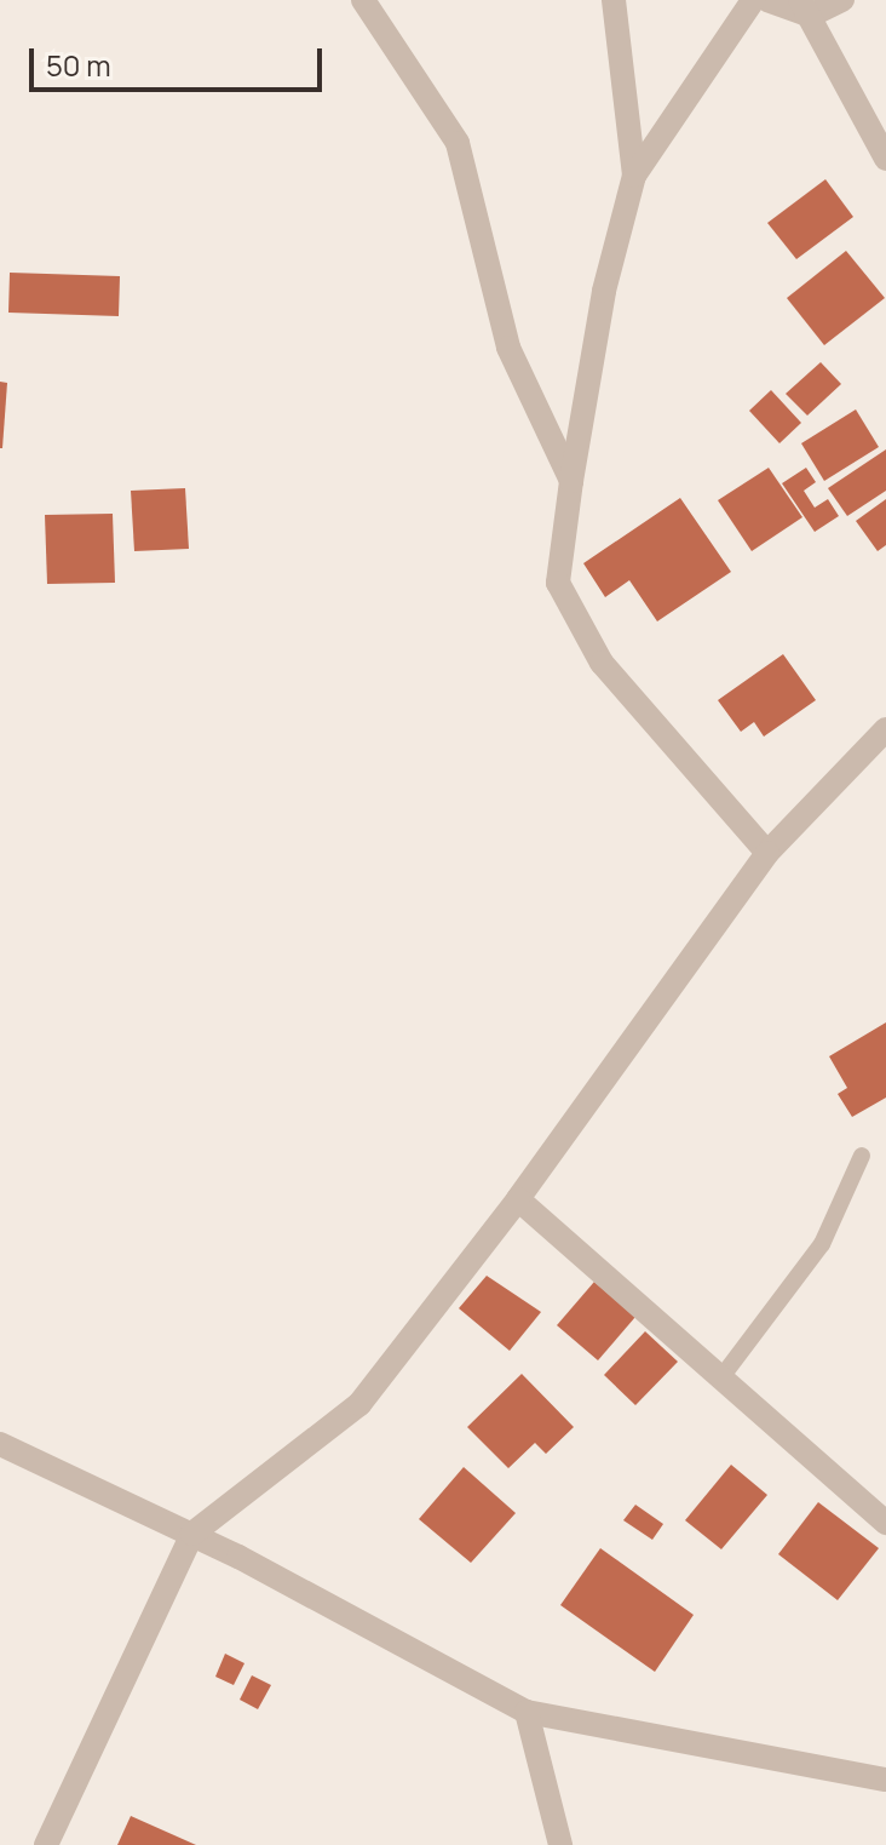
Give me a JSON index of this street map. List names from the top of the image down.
{
  "scale_bar": "50 m"
}
